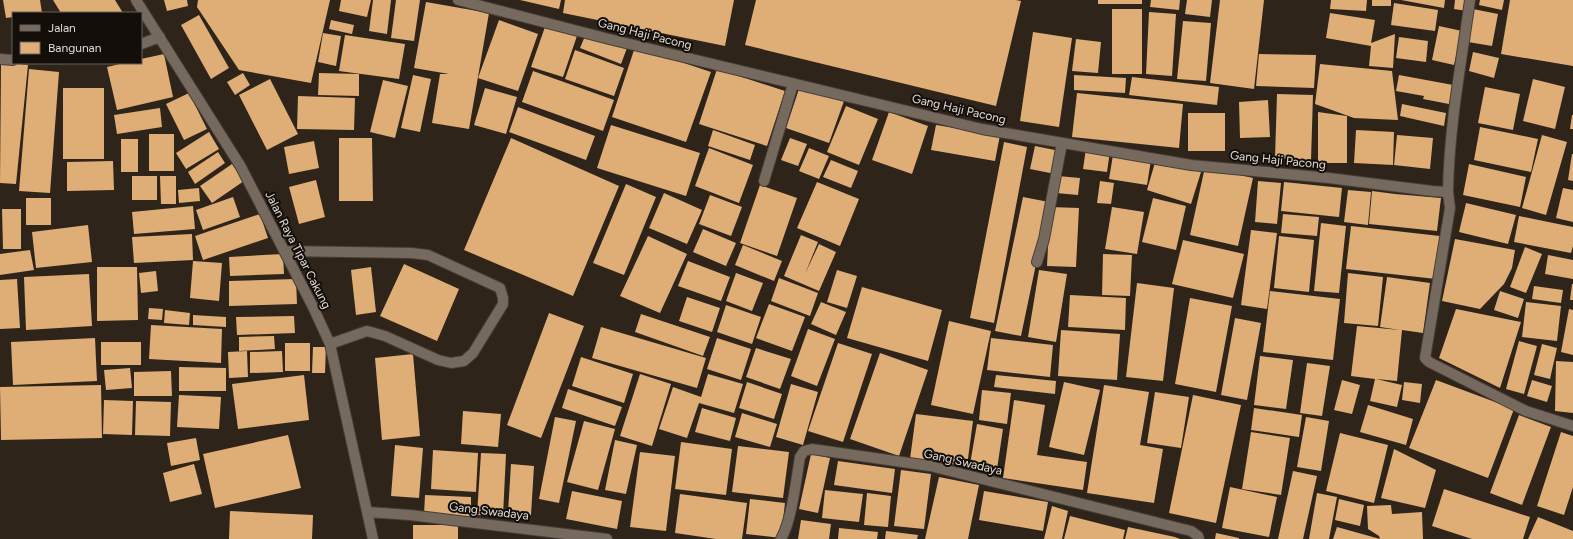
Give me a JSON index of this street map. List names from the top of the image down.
{
  "streets": {
    "street": ["Gang Haji Pacong", "Jalan Raya Tipar Cakung", "Gang Swadaya"]
  },
  "crossings": [
    ["Jalan Raya Tipar Cakung", "Gang Swadaya"]
  ],
  "legend": ["Jalan", "Bangunan"]
}
